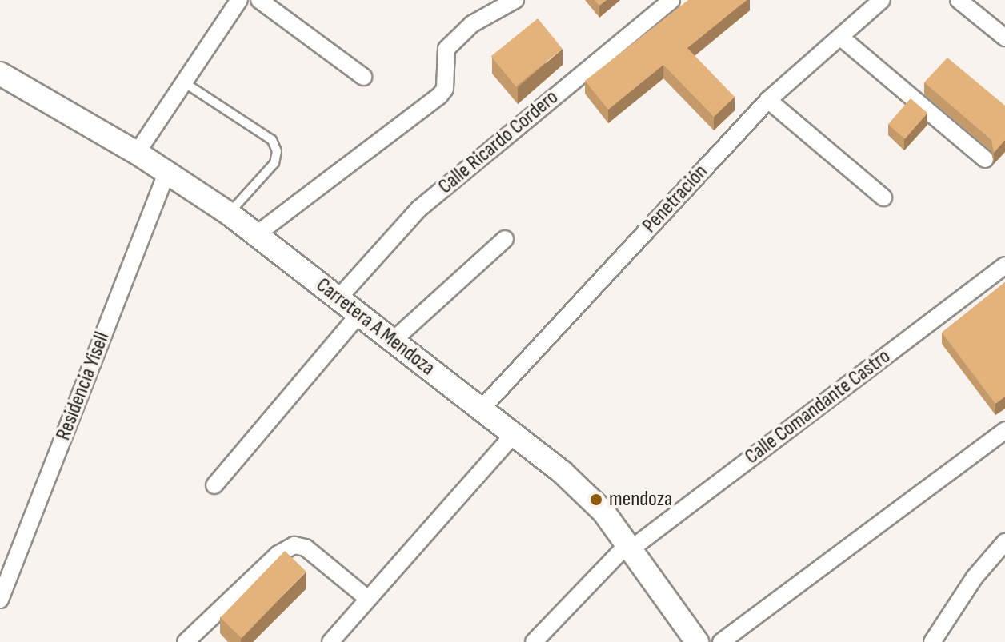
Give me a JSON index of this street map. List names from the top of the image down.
{
  "streets": {
    "street": [
      "Calle Ricardo Cordero",
      "Penetración",
      "Carretera A Mendoza",
      "Residencia Yisell",
      "Calle Comandante Castro"
    ]
  },
  "crossings": [
    ["Calle Ricardo Cordero", "Carretera A Mendoza"],
    ["Penetración", "Carretera A Mendoza"],
    ["Carretera A Mendoza", "Residencia Yisell"],
    ["Carretera A Mendoza", "Calle Comandante Castro"]
  ],
  "places": ["mendoza"]
}
